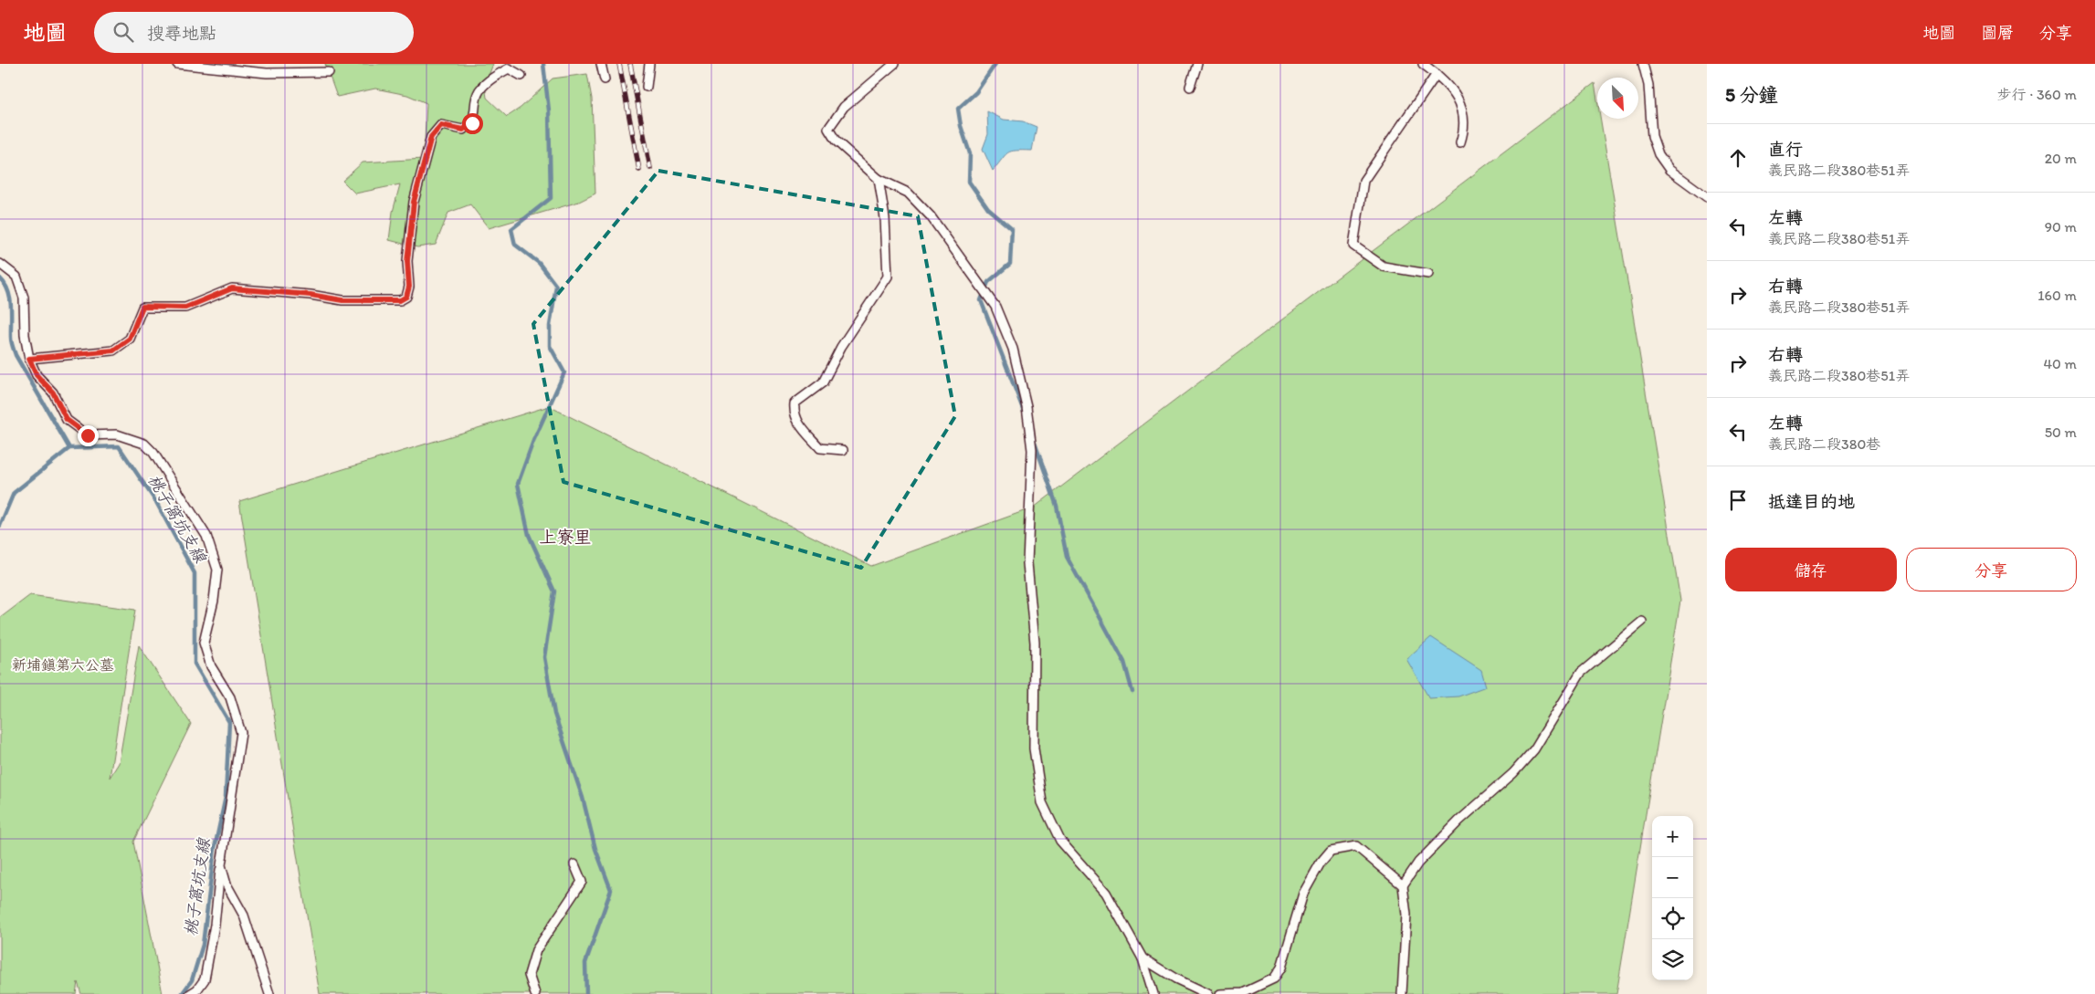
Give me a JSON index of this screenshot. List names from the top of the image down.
{
  "districts": ["上寮里"],
  "water": ["桃子窩坑支線"],
  "parks": ["新埔鎮第六公墓"],
  "north": "bottom right",
  "page": {
    "header": "地圖",
    "search": "搜尋地點",
    "nav": ["地圖", "圖層", "分享"],
    "heading": ["5 分鐘", "步行 · 360 m"],
    "list": [
      ["直行", "義民路二段380巷51弄", "20 m"],
      ["左轉", "義民路二段380巷51弄", "90 m"],
      ["右轉", "義民路二段380巷51弄", "160 m"],
      ["右轉", "義民路二段380巷51弄", "40 m"],
      ["左轉", "義民路二段380巷", "50 m"],
      "抵達目的地"
    ],
    "buttons": ["儲存", "分享"],
    "map_buttons": ["+", "−"]
  }
}
